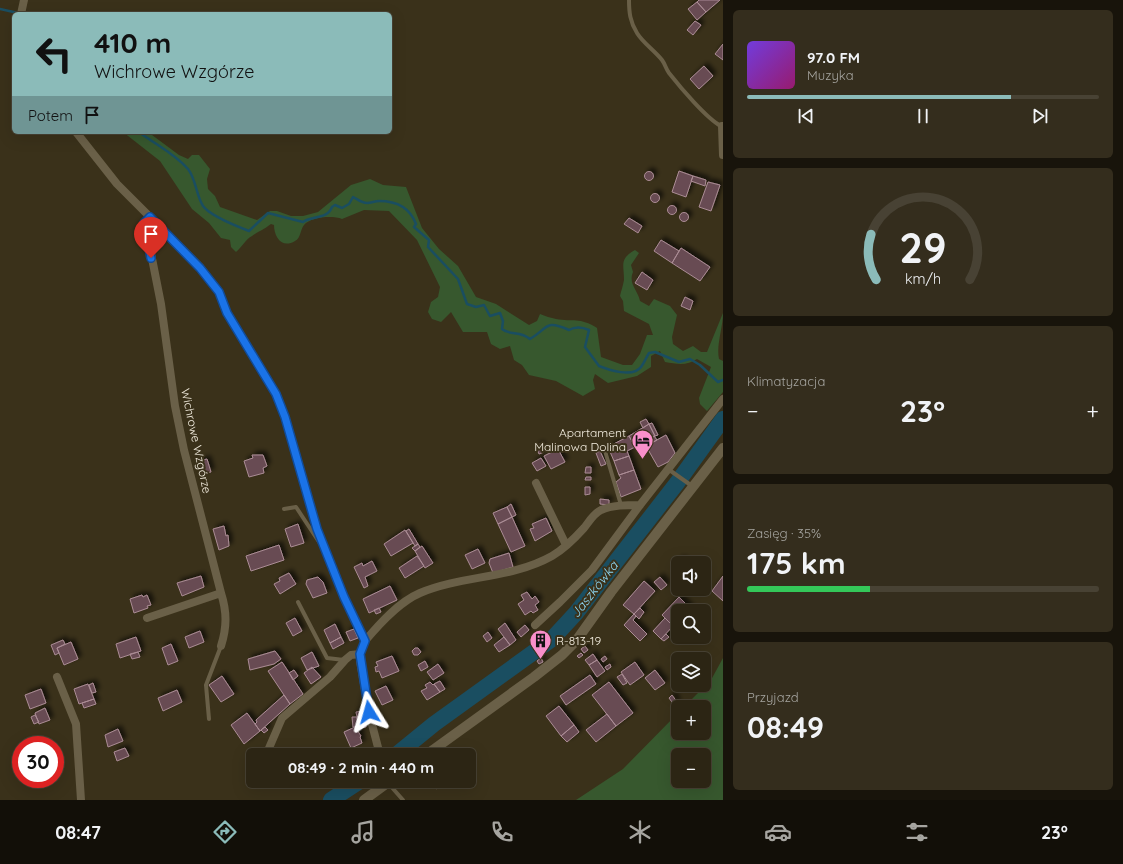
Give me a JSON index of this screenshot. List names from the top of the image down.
{
  "streets": {
    "street": ["Wichrowe Wzgórze"]
  },
  "water": ["Jaszkówka"],
  "places": {
    "hotel": ["Apartament Malinowa Dolina"],
    "building": ["R-813-19"]
  },
  "page": {
    "turn": ["410 m", "Wichrowe Wzgórze"],
    "song": ["97.0 FM", "Muzyka"],
    "then": "Potem",
    "tile": [
      "Klimatyzacja",
      ["Zasięg · 35%", "175 km"],
      ["Przyjazd", "08:49"]
    ],
    "heat": ["−", "23°", "+"],
    "map_buttons": ["+", "−"],
    "limit": "30",
    "trip": "08:49 · 2 min · 440 m",
    "tabs": ["08:47", "23°"],
    "gauge": ["29", "km/h"]
  }
}
